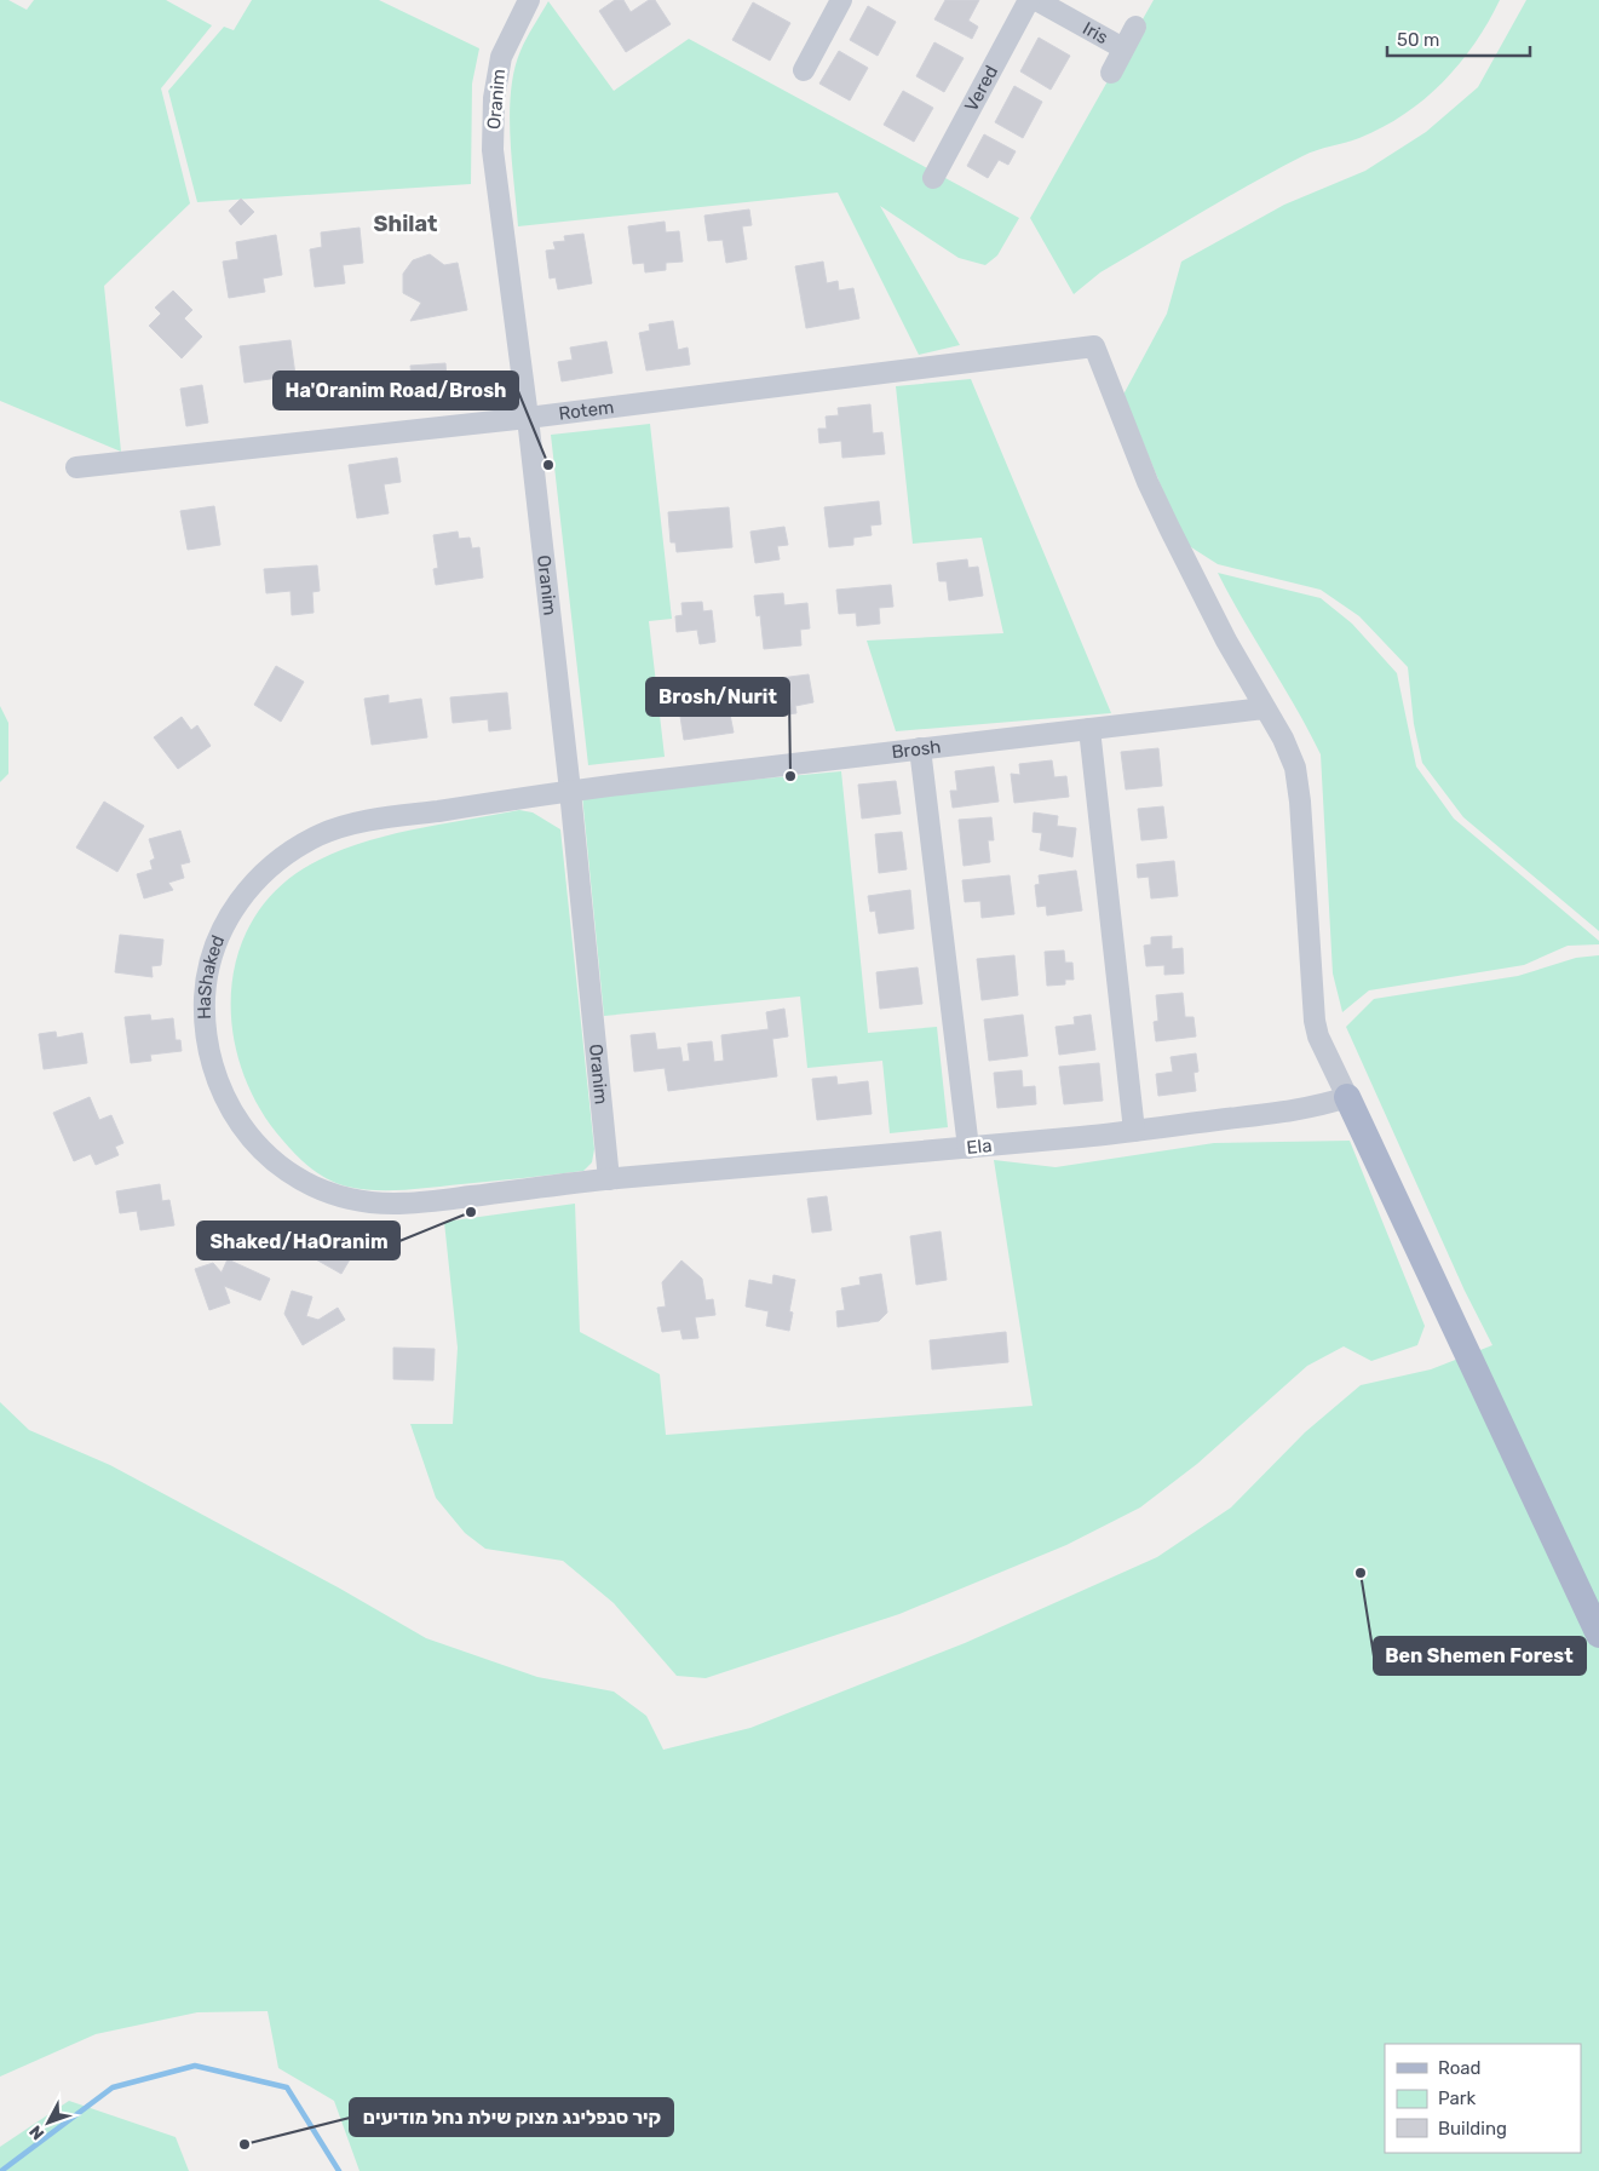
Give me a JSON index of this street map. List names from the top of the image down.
{
  "streets": {
    "street": [
      "Iris",
      "Vered",
      "Oranim",
      "Rotem",
      "Brosh",
      "HaShaked",
      "Ela"
    ]
  },
  "crossings": [
    ["Oranim", "Rotem"],
    ["Oranim", "Brosh"],
    ["Oranim", "HaShaked"],
    ["Oranim", "Ela"],
    ["Rotem", "Brosh"],
    ["Brosh", "HaShaked"],
    ["HaShaked", "Ela"]
  ],
  "districts": ["Shilat"],
  "places": [
    "Ha'Oranim Road/Brosh",
    "Brosh/Nurit",
    "Shaked/HaOranim",
    "Ben Shemen Forest",
    "קיר סנפלינג מצוק שילת נחל מודיעים"
  ],
  "legend": ["Road", "Park", "Building"],
  "scale_bar": "50 m",
  "north": "bottom left"
}
